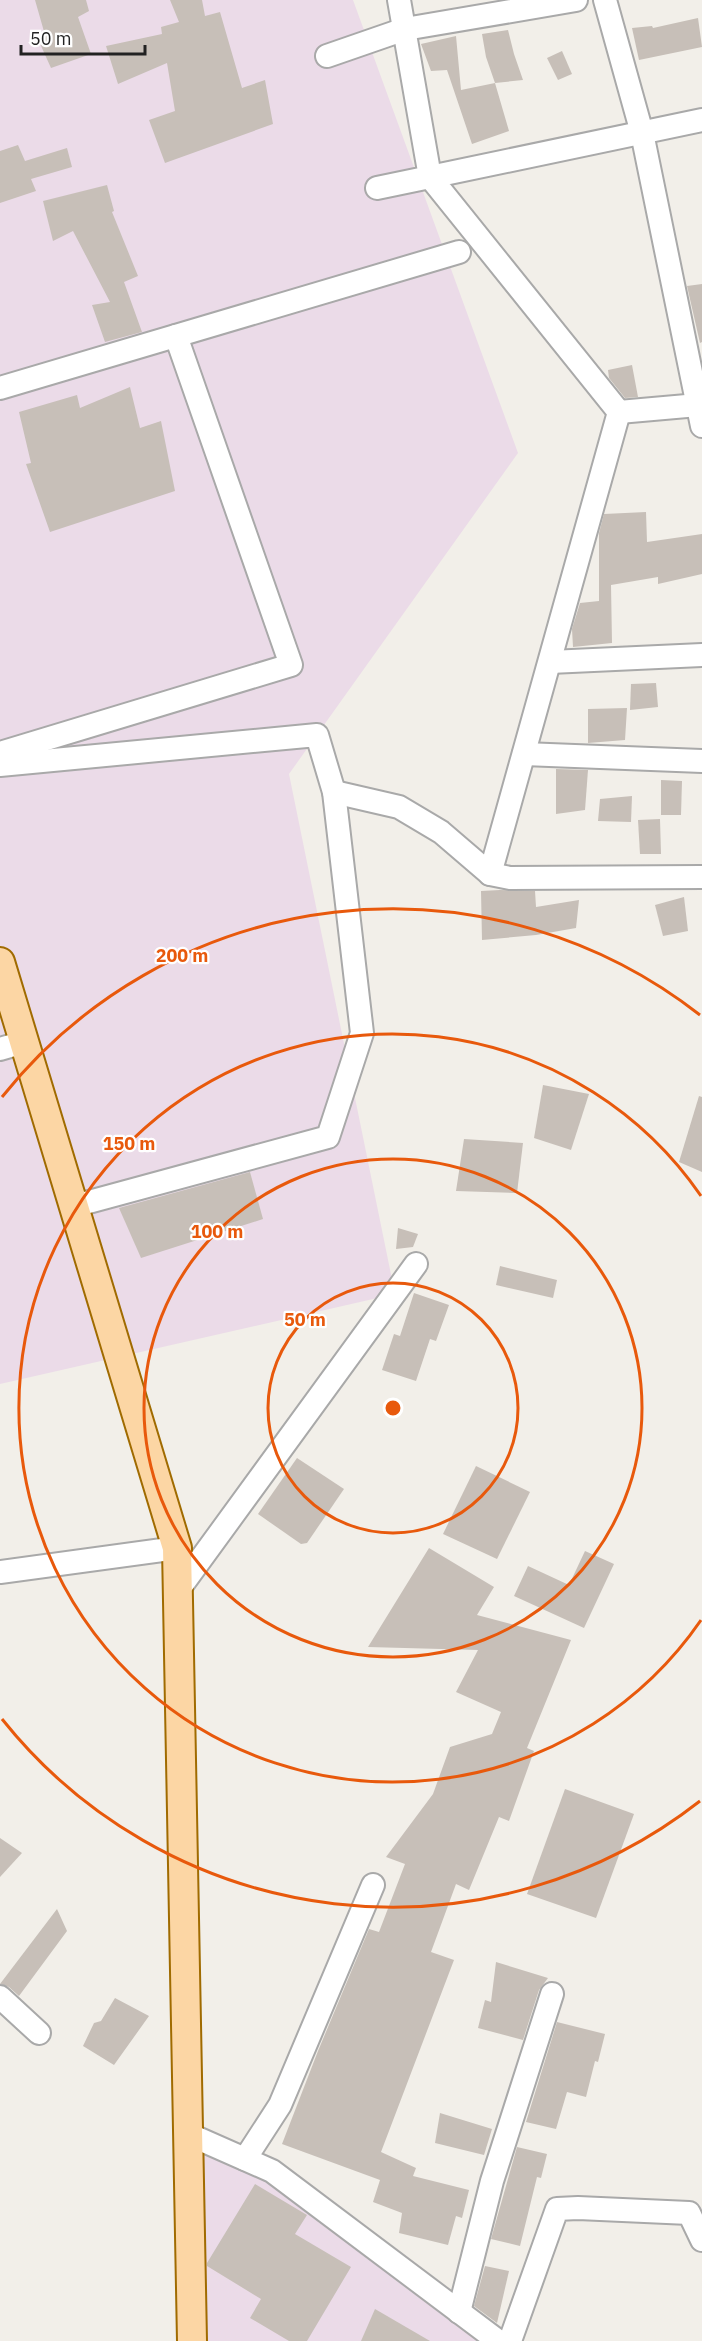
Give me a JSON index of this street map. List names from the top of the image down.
{
  "scale_bar": "50 m",
  "rings": [
    "200 m",
    "150 m",
    "100 m",
    "50 m"
  ]
}
